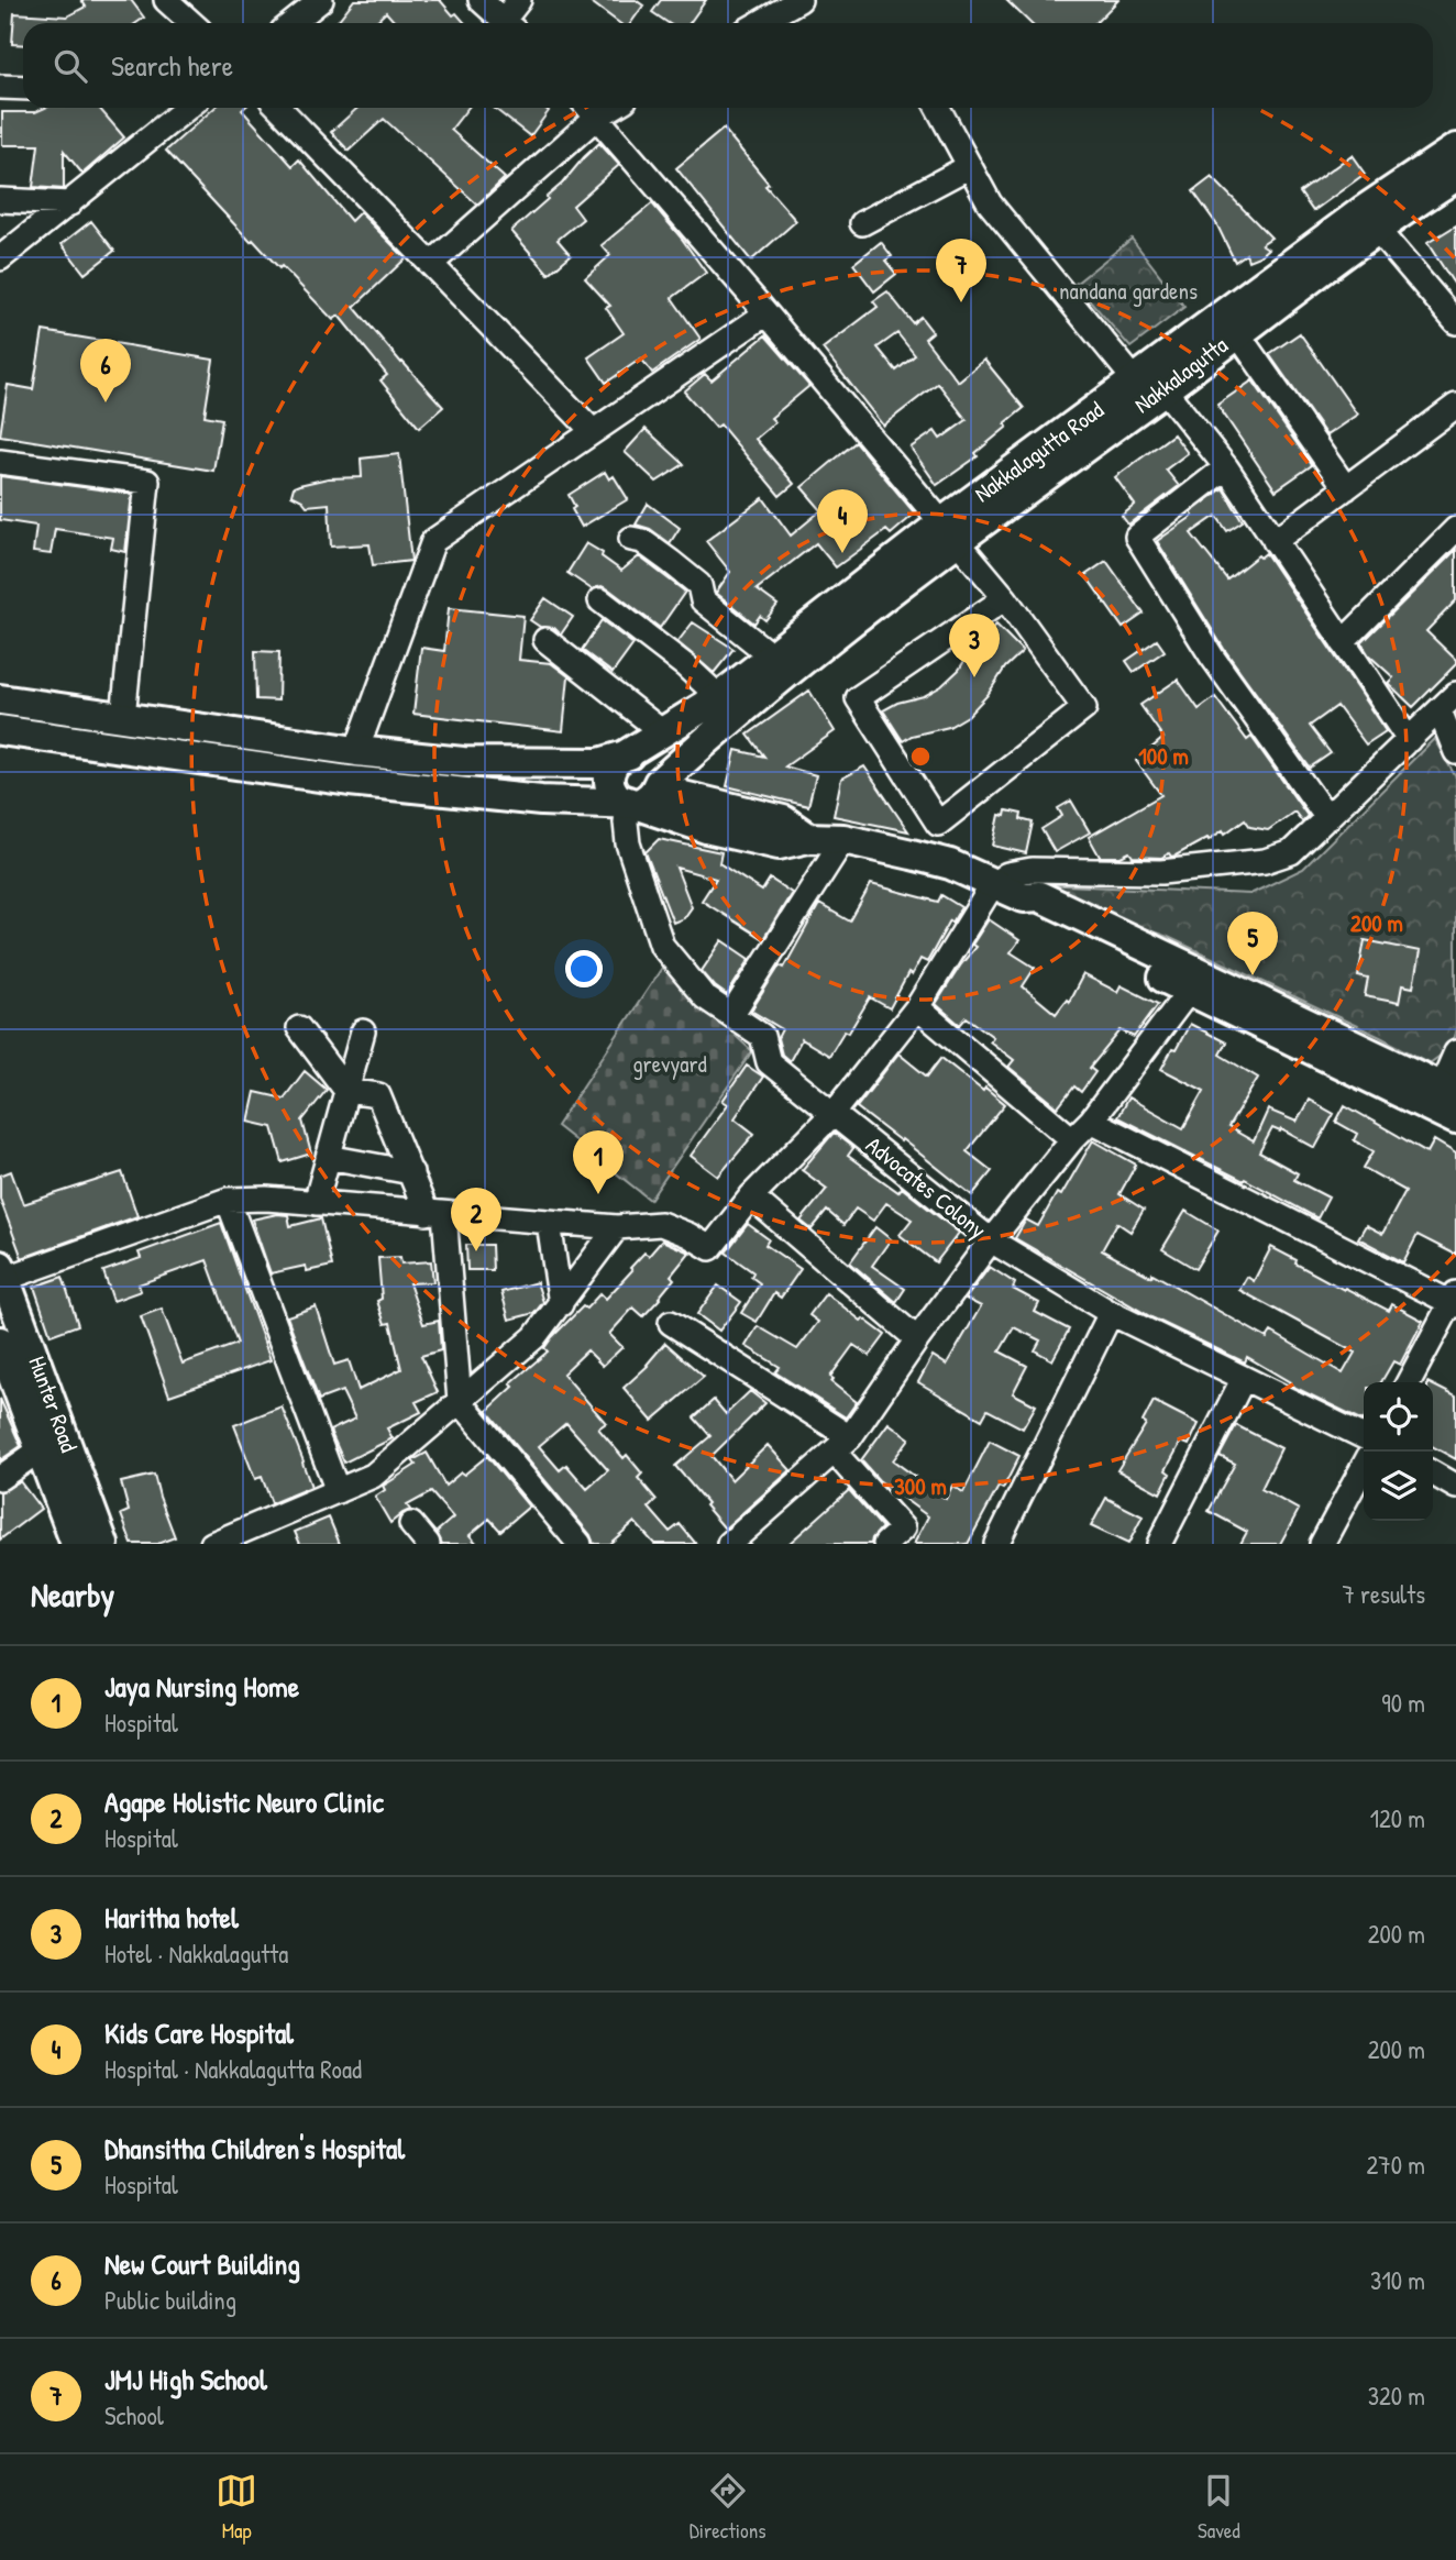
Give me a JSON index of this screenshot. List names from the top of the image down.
{
  "streets": {
    "main road": ["Nakkalagutta", "Hunter Road"],
    "street": ["Advocates Colony"]
  },
  "crossings": [
    ["Nakkalagutta", "Advocates Colony"]
  ],
  "parks": ["nandana gardens", "grevyard"],
  "page": {
    "search": "Search here",
    "pins": [
      "7",
      "6",
      "4",
      "3",
      "5",
      "1",
      "2"
    ],
    "heading": ["Nearby", "7 results"],
    "list": [
      {
        "mark": "1",
        "name": "Jaya Nursing Home",
        "note": "Hospital",
        "value": "90 m"
      },
      {
        "mark": "2",
        "name": "Agape Holistic Neuro Clinic",
        "note": "Hospital",
        "value": "120 m"
      },
      {
        "mark": "3",
        "name": "Haritha hotel",
        "note": "Hotel · Nakkalagutta",
        "value": "200 m"
      },
      {
        "mark": "4",
        "name": "Kids Care Hospital",
        "note": "Hospital · Nakkalagutta Road",
        "value": "200 m"
      },
      {
        "mark": "5",
        "name": "Dhansitha Children's Hospital",
        "note": "Hospital",
        "value": "270 m"
      },
      {
        "mark": "6",
        "name": "New Court Building",
        "note": "Public building",
        "value": "310 m"
      },
      {
        "mark": "7",
        "name": "JMJ High School",
        "note": "School",
        "value": "320 m"
      }
    ],
    "nav": ["Map", "Directions", "Saved"]
  },
  "rings": ["100 m", "200 m", "300 m"]
}
